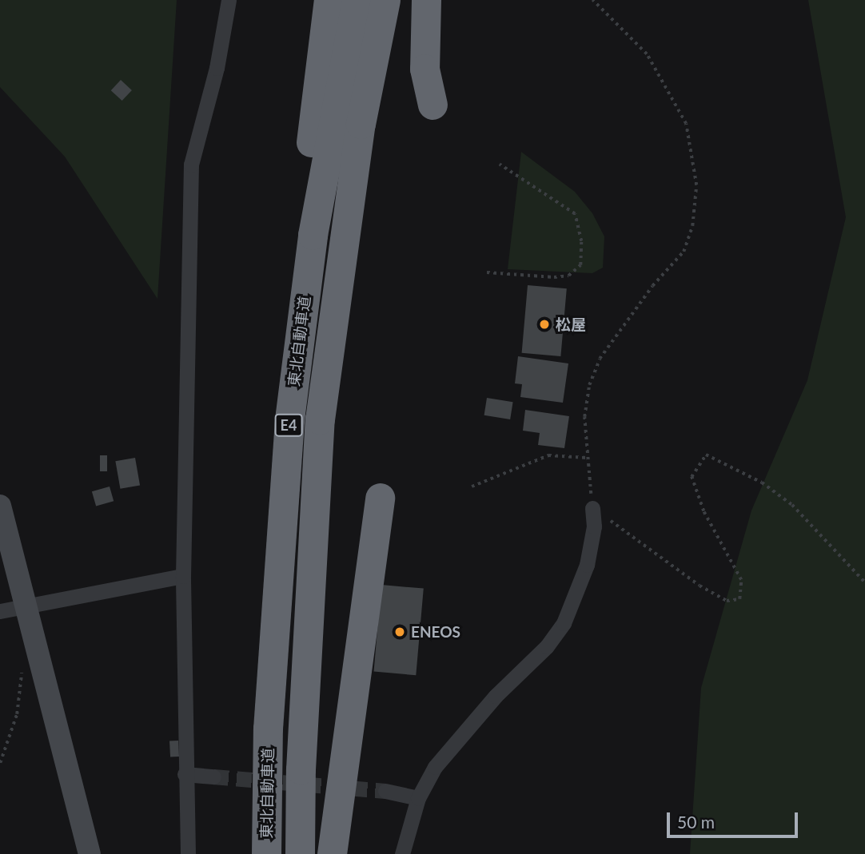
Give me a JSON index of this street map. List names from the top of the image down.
{
  "streets": {
    "highway": ["東北自動車道", "E4"]
  },
  "places": ["松屋", "ENEOS"],
  "scale_bar": "50 m"
}
